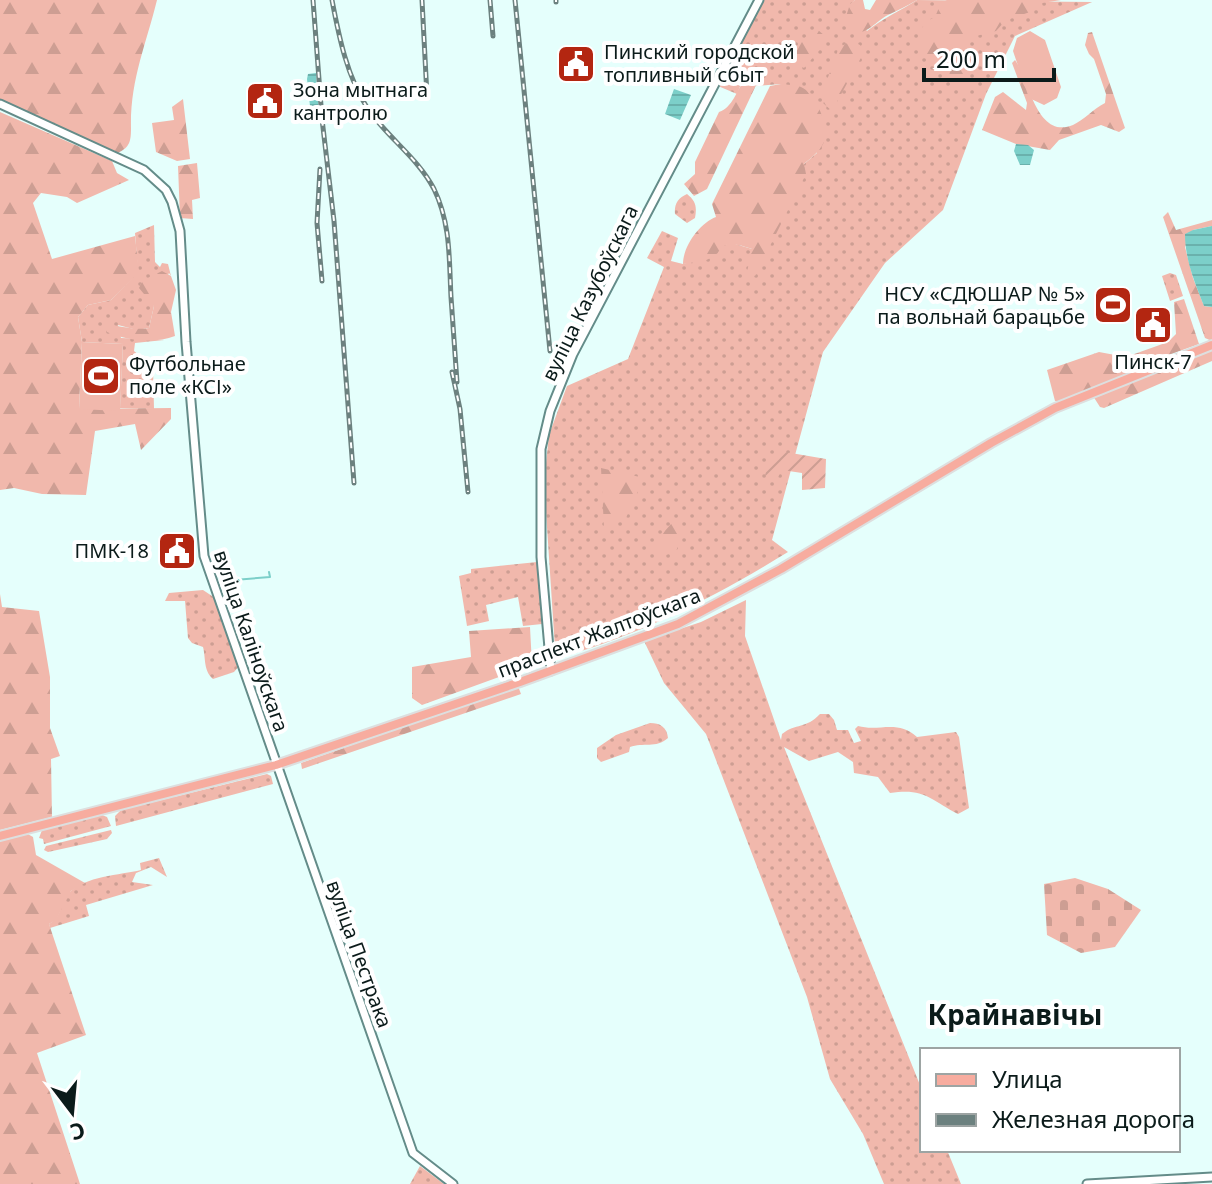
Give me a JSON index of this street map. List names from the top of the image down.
{
  "streets": {
    "main road": ["праспект Жалтоўскага"],
    "street": ["вуліца Казубоўскага", "вуліца Каліноўскага", "вуліца Пестрака"]
  },
  "crossings": [
    ["вуліца Казубоўскага", "праспект Жалтоўскага"],
    ["праспект Жалтоўскага", "вуліца Каліноўскага"],
    ["праспект Жалтоўскага", "вуліца Пестрака"],
    ["вуліца Каліноўскага", "вуліца Пестрака"]
  ],
  "districts": ["Крайнавічы"],
  "places": {
    "public building": [
      "Пинский городской топливный сбыт",
      "Зона мытнага кантролю",
      "Пинск-7",
      "ПМК-18"
    ],
    "sports": ["НСУ «СДЮШАР № 5» па вольнай барацьбе", "Футбольнае поле «КСІ»"]
  },
  "legend": ["Улица", "Железная дорога"],
  "scale_bar": "200 m",
  "north": "bottom"
}
